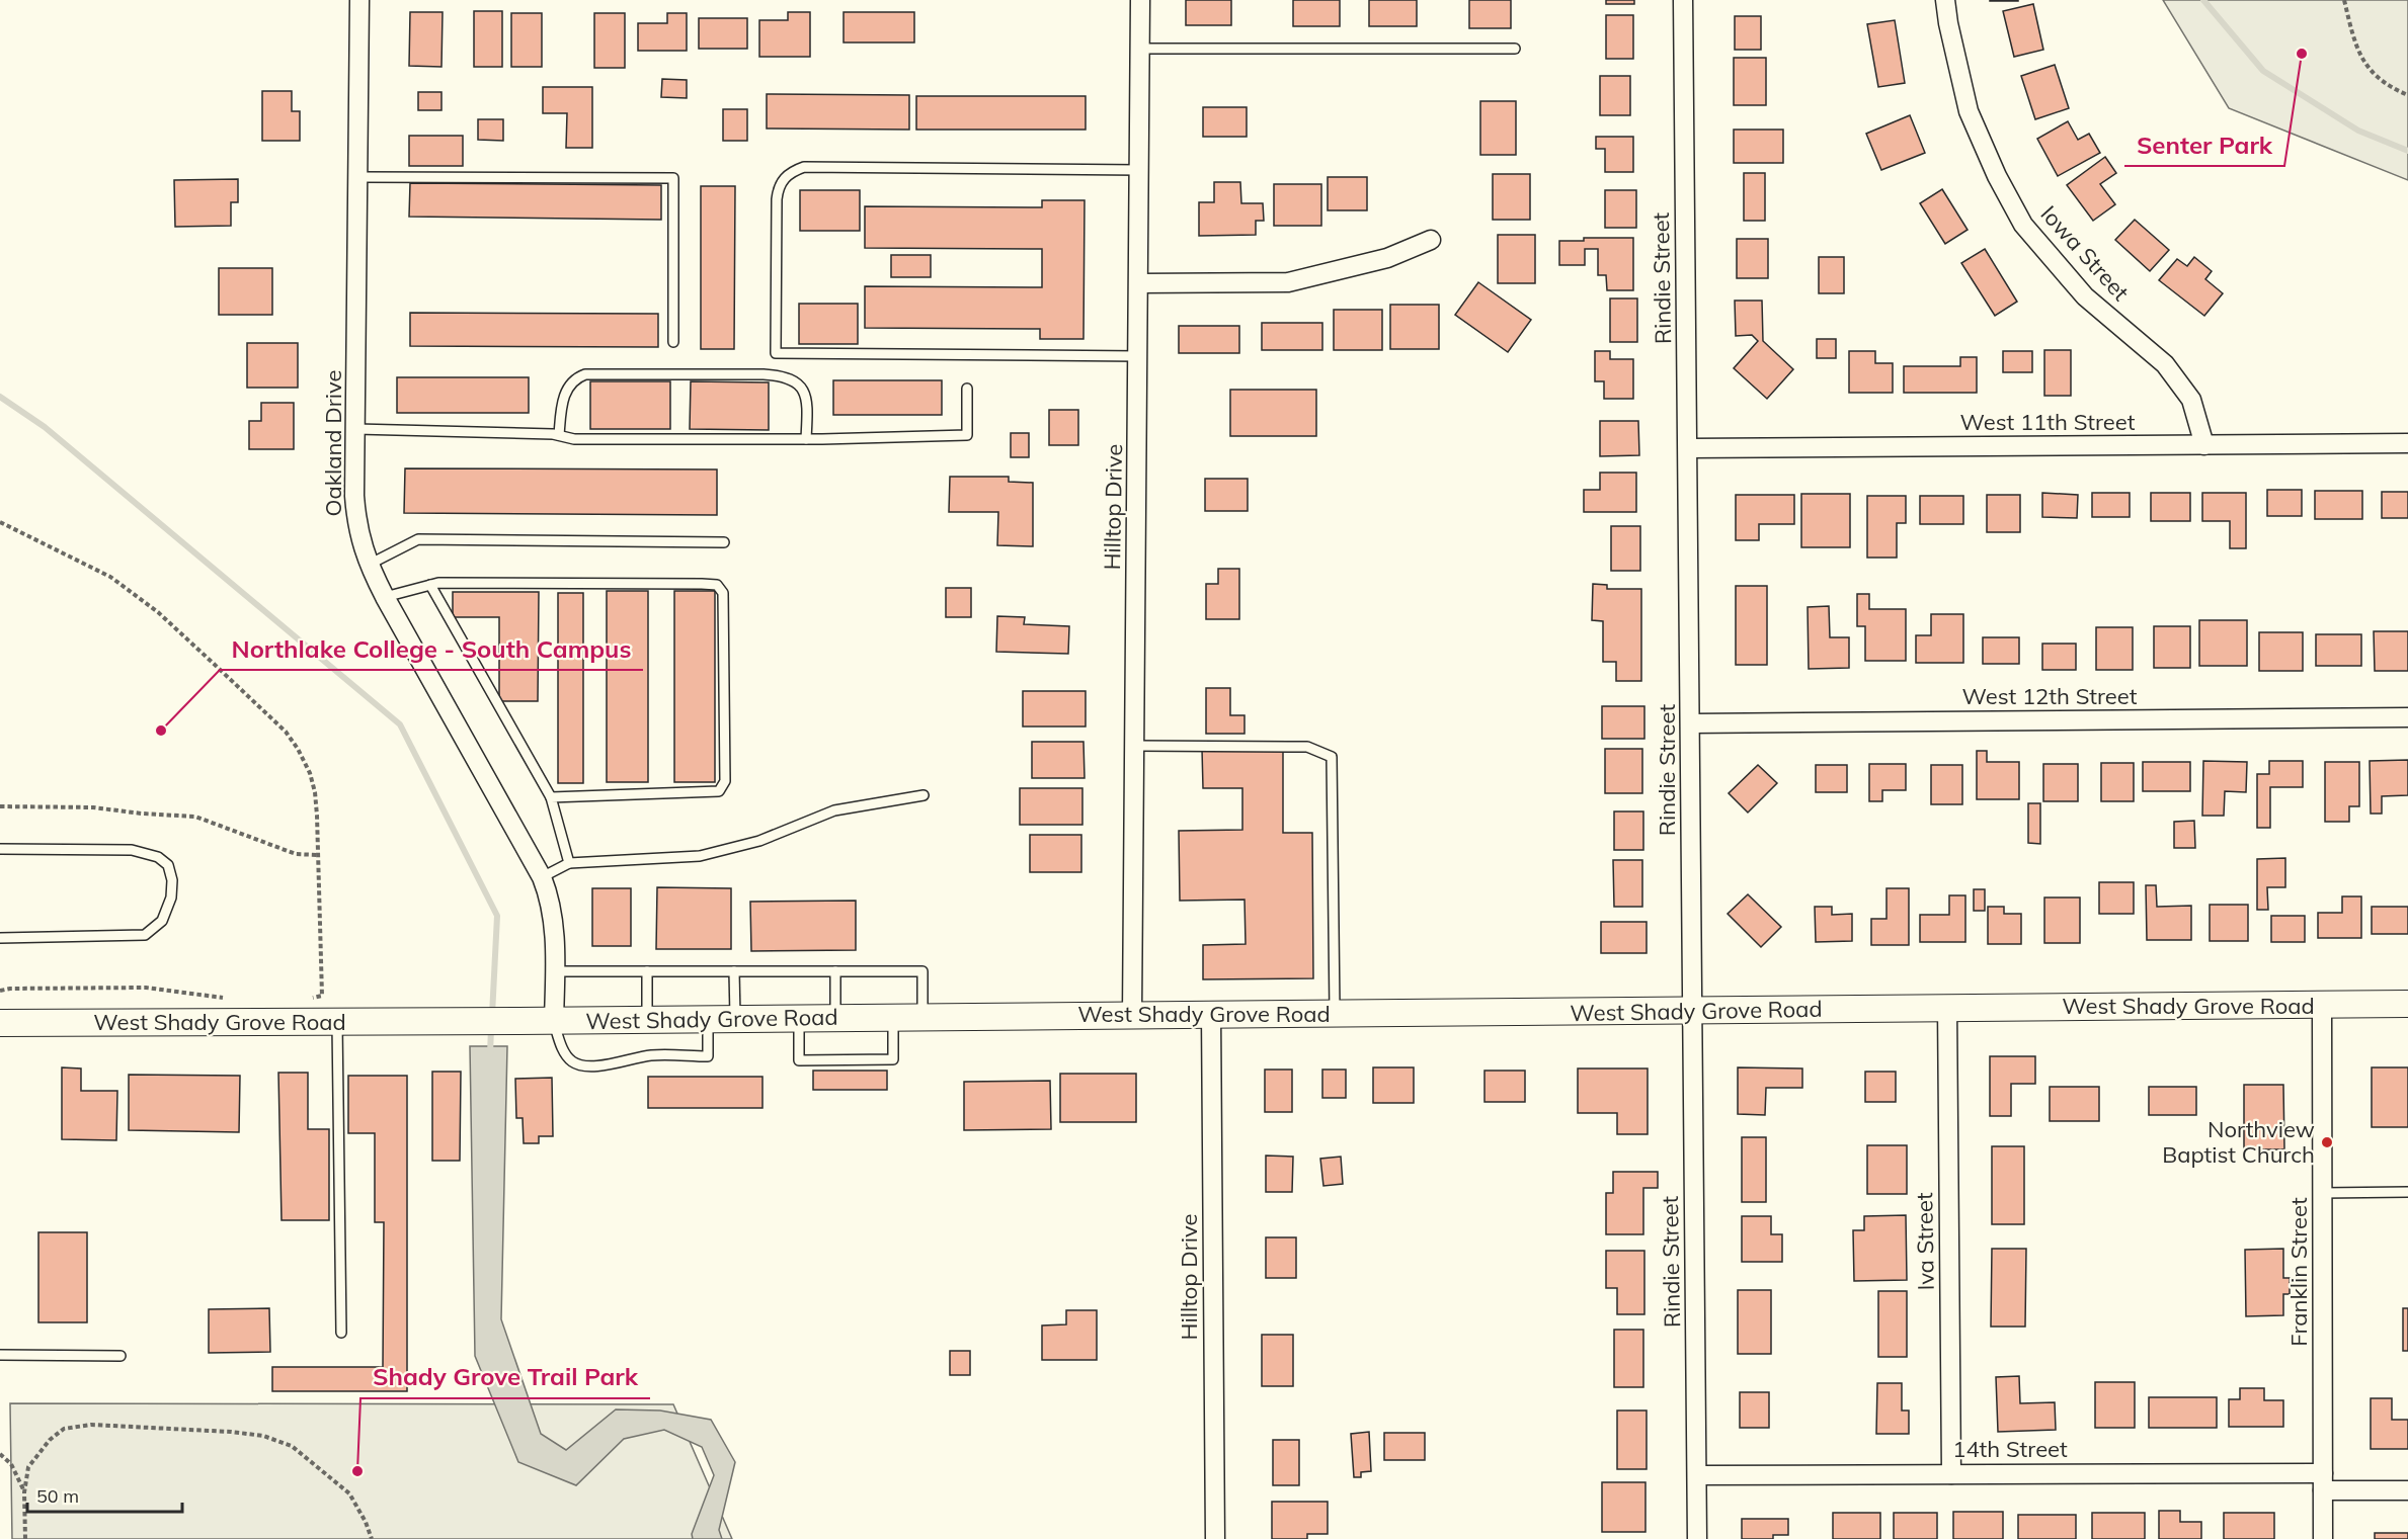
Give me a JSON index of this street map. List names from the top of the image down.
{
  "streets": {
    "main road": ["West Shady Grove Road"],
    "street": [
      "Iowa Street",
      "Rindie Street",
      "West 11th Street",
      "Oakland Drive",
      "Hilltop Drive",
      "West 12th Street",
      "Iva Street",
      "Franklin Street",
      "14th Street"
    ]
  },
  "crossings": [
    ["Iowa Street", "West 11th Street"],
    ["Rindie Street", "West 11th Street"],
    ["Rindie Street", "West 12th Street"],
    ["Rindie Street", "West Shady Grove Road"],
    ["Rindie Street", "14th Street"],
    ["Oakland Drive", "West Shady Grove Road"],
    ["Hilltop Drive", "West Shady Grove Road"],
    ["West Shady Grove Road", "Iva Street"],
    ["West Shady Grove Road", "Franklin Street"],
    ["Iva Street", "14th Street"],
    ["Franklin Street", "14th Street"]
  ],
  "places": [
    "Senter Park",
    "Northlake College - South Campus",
    "Northview Baptist Church",
    "Shady Grove Trail Park"
  ],
  "scale_bar": "50 m"
}
